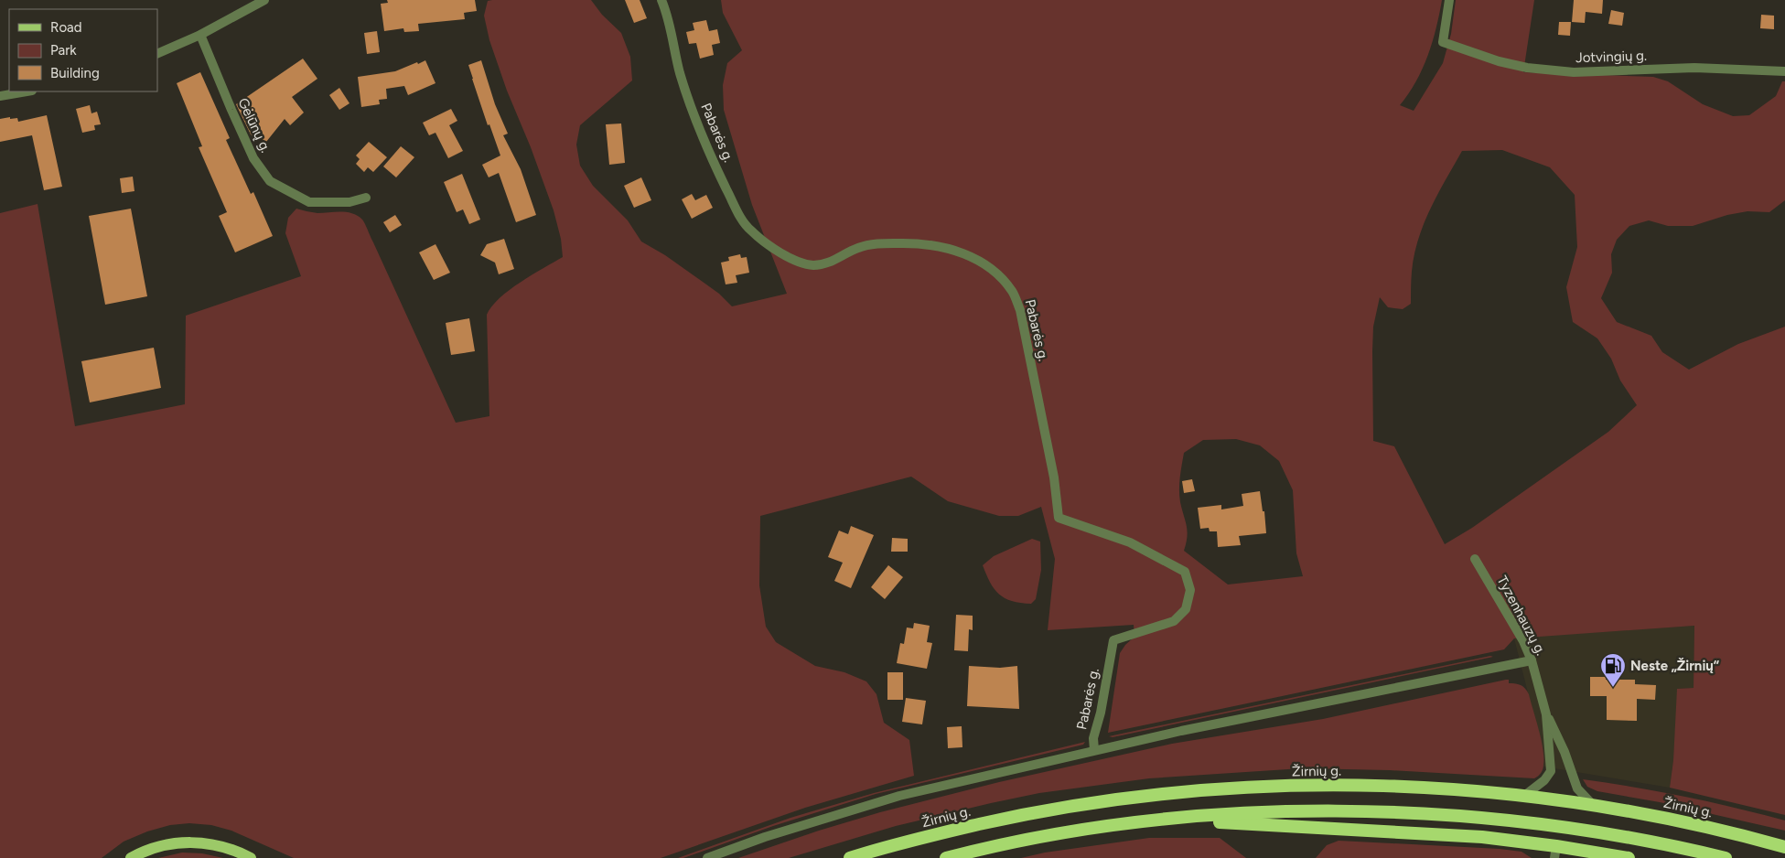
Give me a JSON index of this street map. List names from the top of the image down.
{
  "streets": {
    "highway": ["Žirnių g."],
    "street": [
      "Jotvingių g.",
      "Gėlūnų g.",
      "Pabarės g.",
      "Tyzenhauzų g."
    ]
  },
  "crossings": [
    ["Tyzenhauzų g.", "Žirnių g."]
  ],
  "places": {
    "fuel station": ["Neste „Žirnių“"]
  },
  "legend": ["Road", "Park", "Building"]
}
